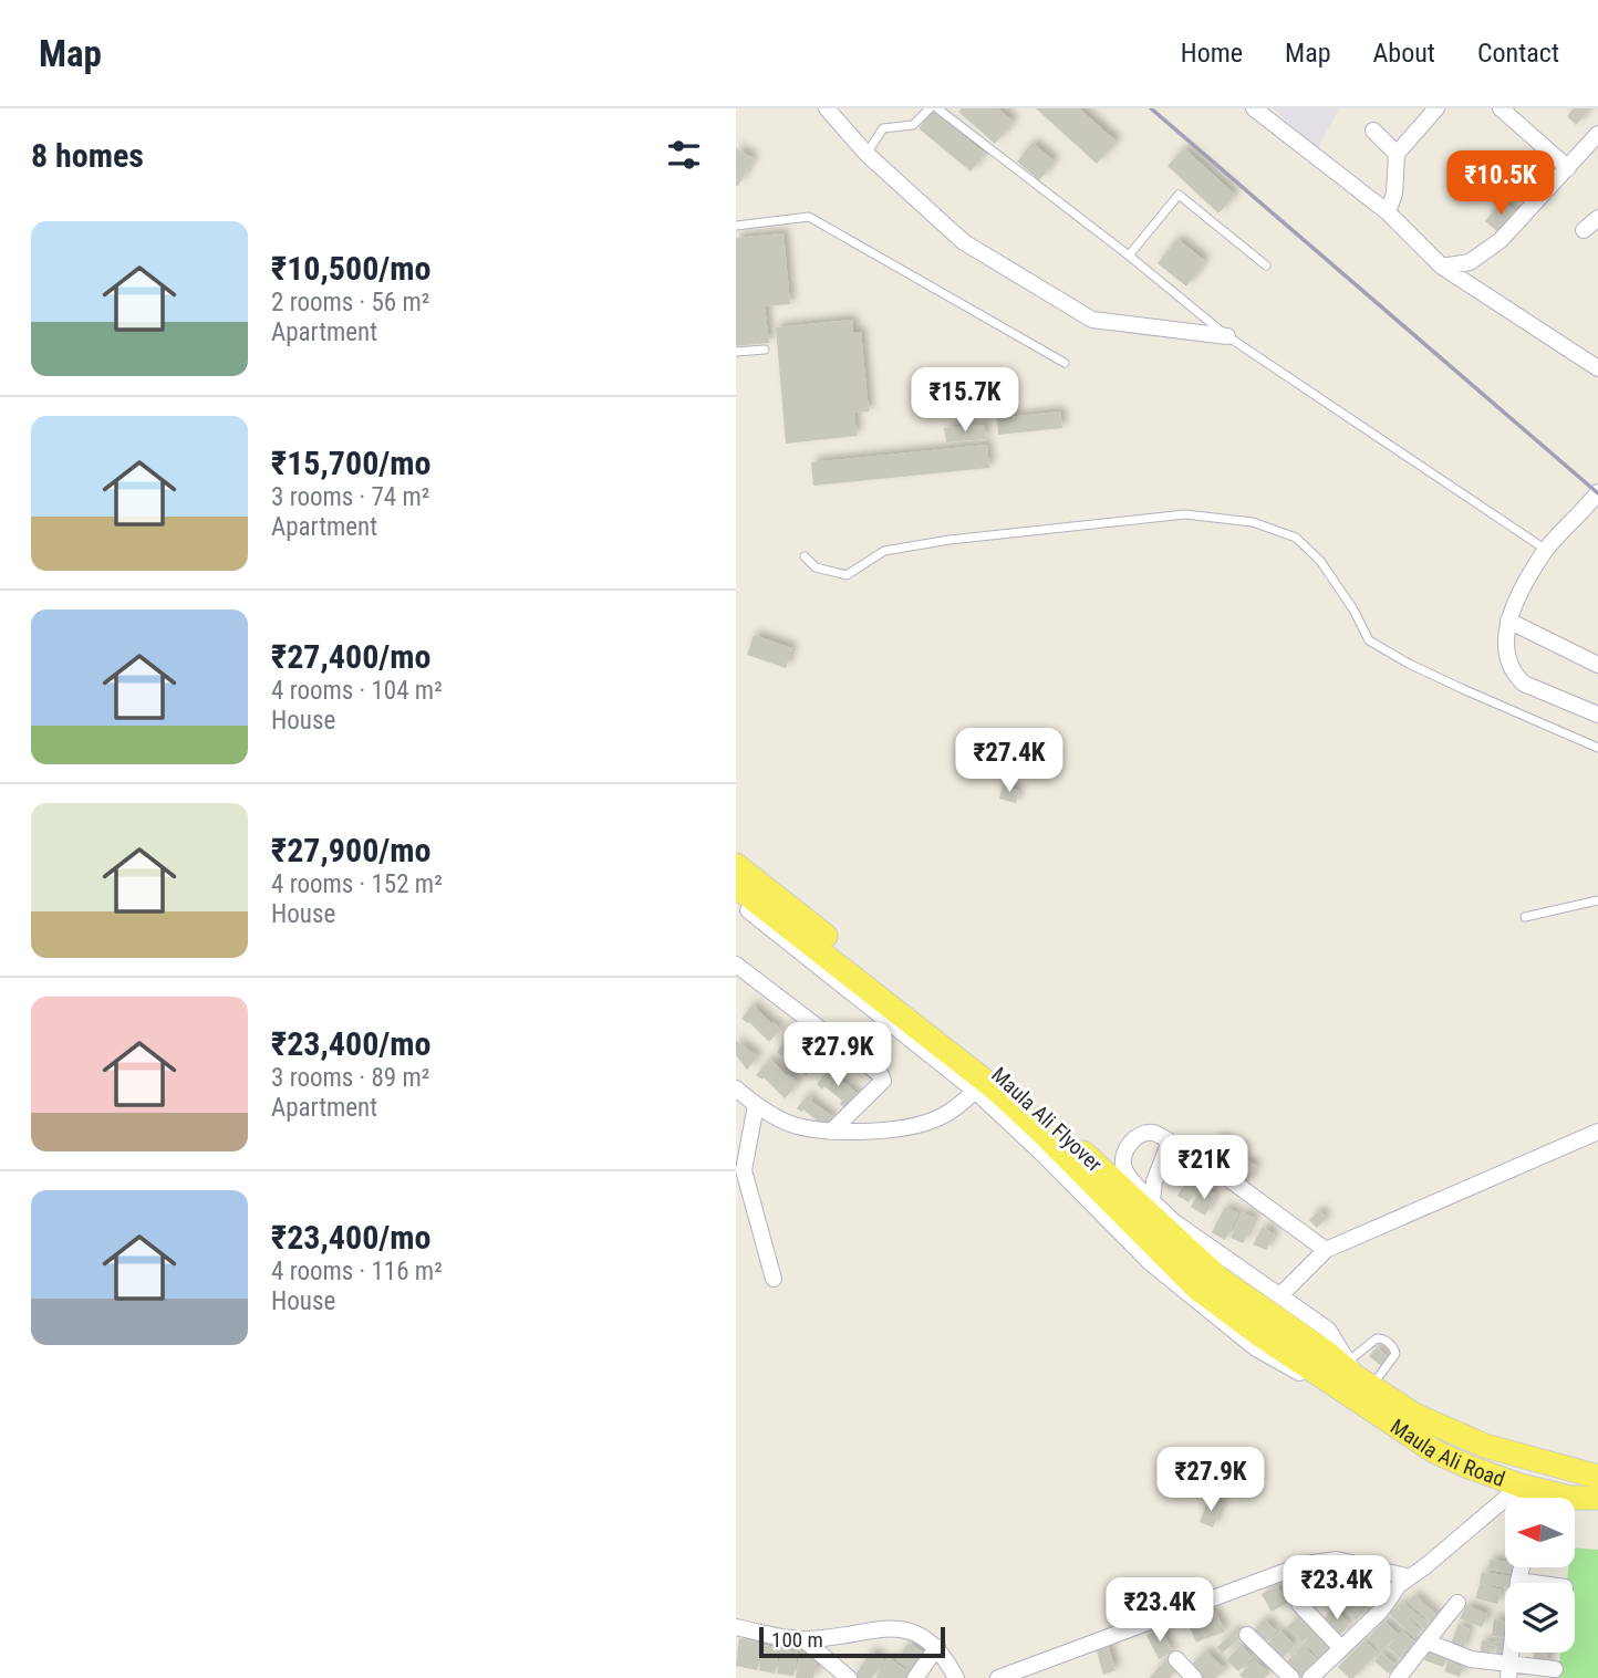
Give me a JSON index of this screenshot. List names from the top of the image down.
{
  "streets": {
    "main road": ["Maula Ali Flyover", "Maula Ali Road"]
  },
  "crossings": [
    ["Maula Ali Flyover", "Maula Ali Road"]
  ],
  "scale_bar": "100 m",
  "north": "left",
  "page": {
    "header": "Map",
    "nav": [
      "Home",
      "Map",
      "About",
      "Contact"
    ],
    "heading": "8 homes",
    "price": [
      "₹10.5K",
      "₹15.7K",
      "₹27.4K",
      "₹27.9K",
      "₹21K",
      "₹27.9K",
      "₹23.4K",
      "₹23.4K"
    ],
    "list": [
      {
        "name": "₹10,500/mo",
        "note": "2 rooms · 56 m² · Apartment"
      },
      {
        "name": "₹15,700/mo",
        "note": "3 rooms · 74 m² · Apartment"
      },
      {
        "name": "₹27,400/mo",
        "note": "4 rooms · 104 m² · House"
      },
      {
        "name": "₹27,900/mo",
        "note": "4 rooms · 152 m² · House"
      },
      {
        "name": "₹23,400/mo",
        "note": "3 rooms · 89 m² · Apartment"
      },
      {
        "name": "₹23,400/mo",
        "note": "4 rooms · 116 m² · House"
      }
    ],
    "scale": "100 m"
  }
}
